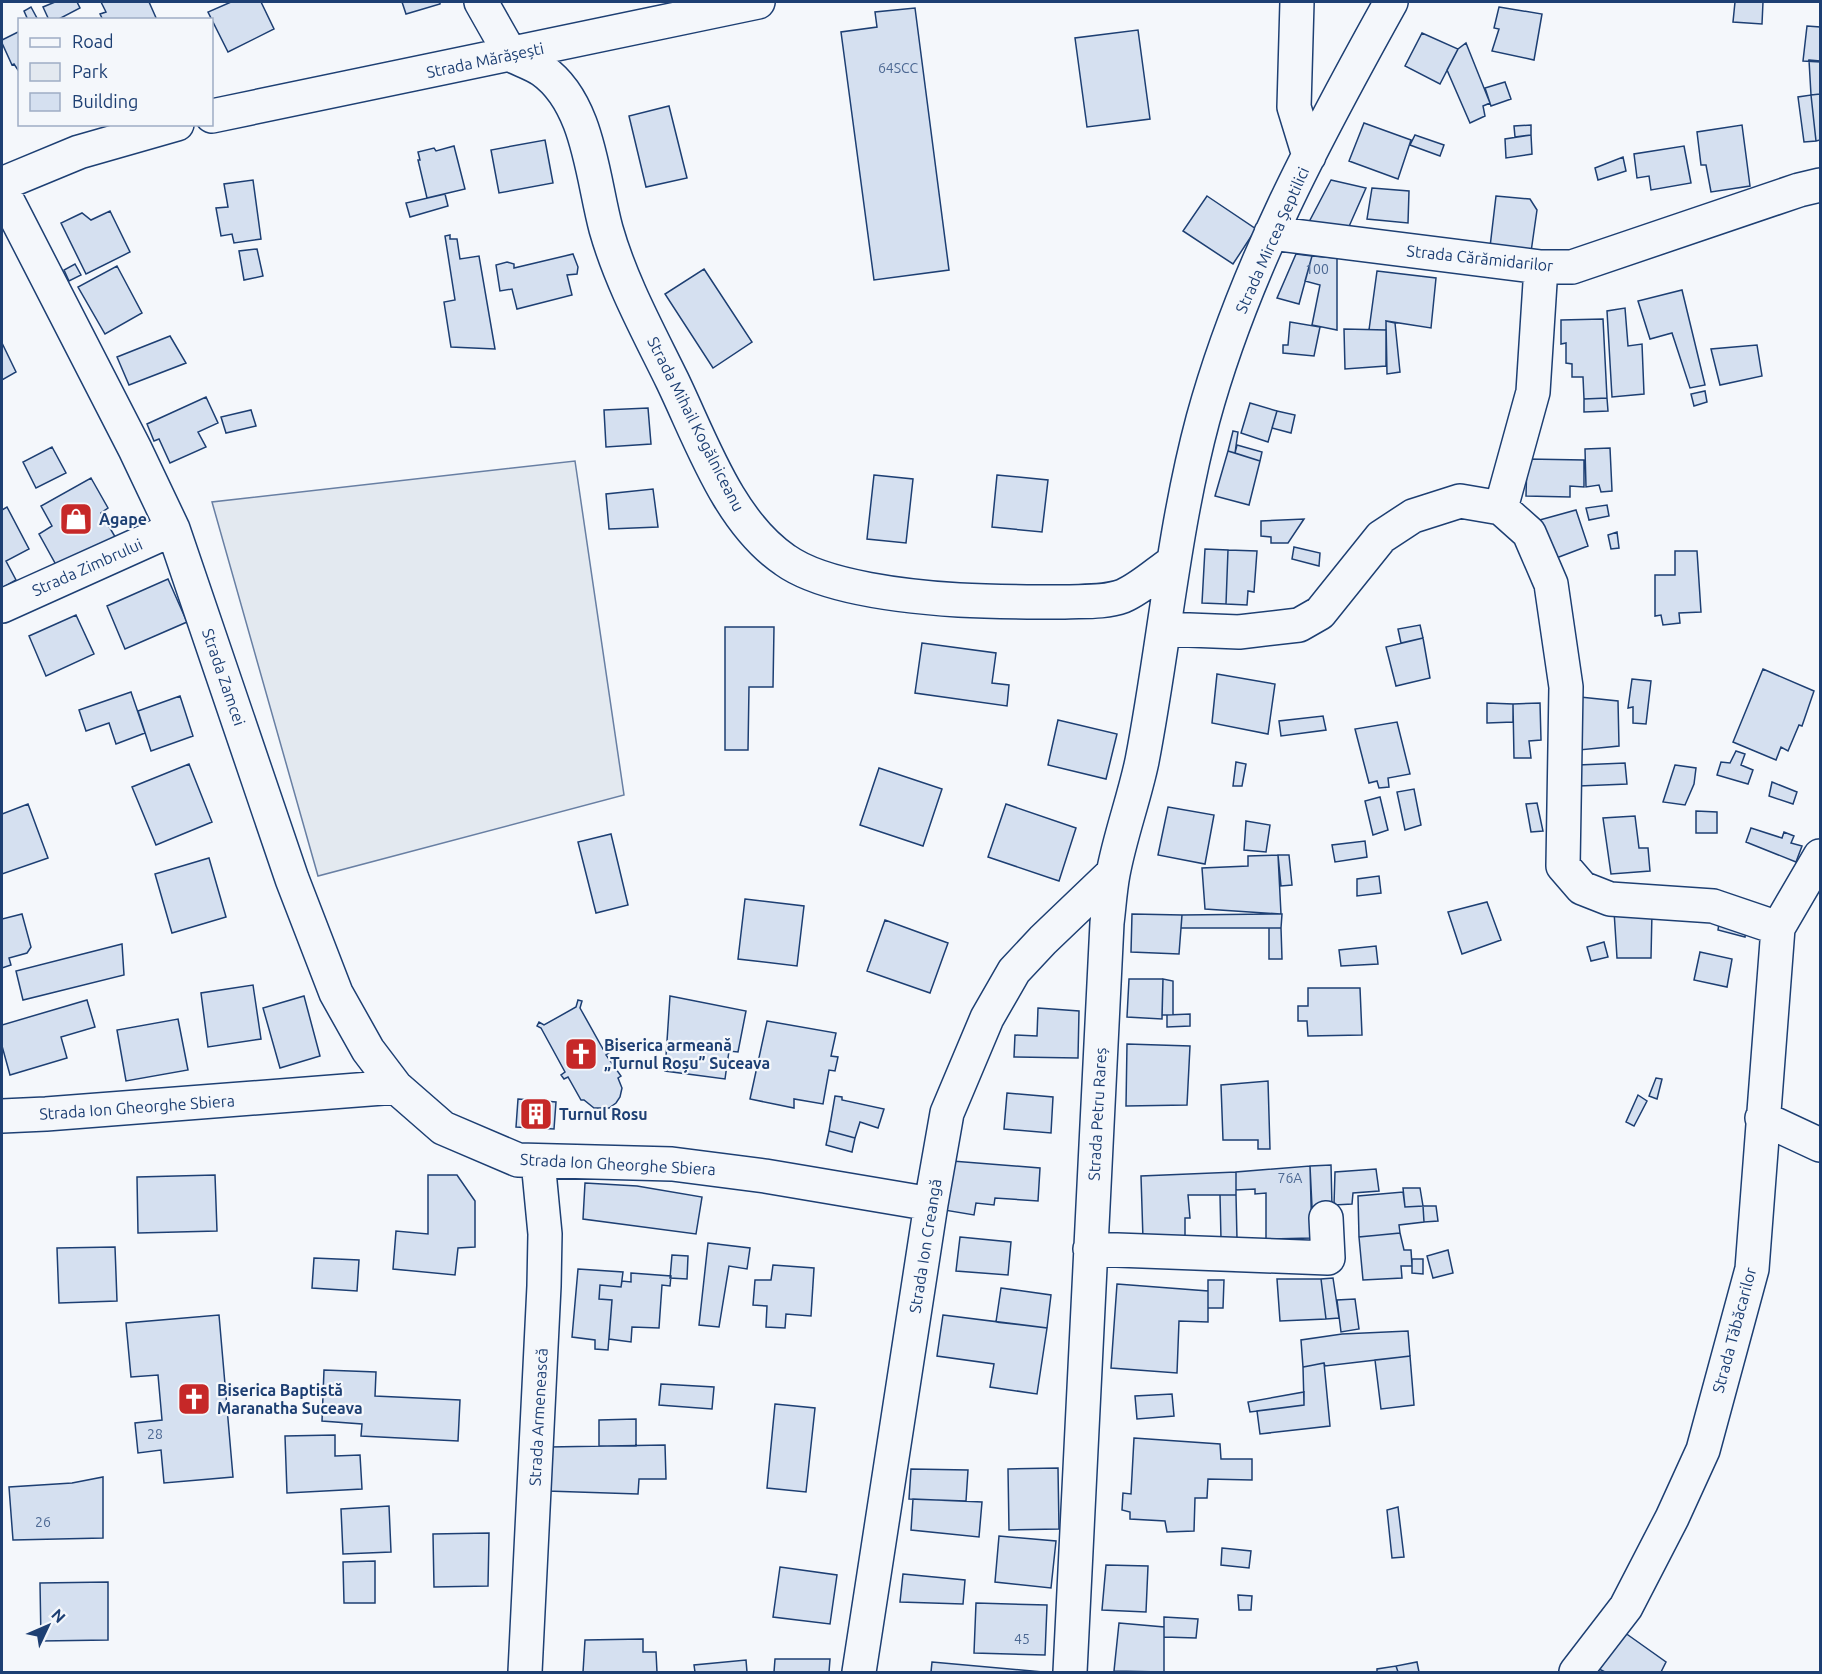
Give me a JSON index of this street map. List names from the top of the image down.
{
  "streets": {
    "street": [
      "Strada Mărășești",
      "Strada Mircea Șeptilici",
      "Strada Cărămidarilor",
      "Strada Mihail Kogălniceanu",
      "Strada Zimbrului",
      "Strada Zamcei",
      "Strada Ion Gheorghe Sbiera",
      "Strada Petru Rareș",
      "Strada Ion Creangă",
      "Strada Tăbăcarilor",
      "Strada Armenească"
    ]
  },
  "crossings": [
    ["Strada Mărășești", "Strada Mihail Kogălniceanu"],
    ["Strada Mircea Șeptilici", "Strada Cărămidarilor"],
    ["Strada Mircea Șeptilici", "Strada Mihail Kogălniceanu"],
    ["Strada Mircea Șeptilici", "Strada Petru Rareș"],
    ["Strada Mihail Kogălniceanu", "Strada Petru Rareș"],
    ["Strada Zimbrului", "Strada Zamcei"],
    ["Strada Zamcei", "Strada Ion Gheorghe Sbiera"],
    ["Strada Ion Gheorghe Sbiera", "Strada Ion Creangă"],
    ["Strada Ion Gheorghe Sbiera", "Strada Armenească"],
    ["Strada Petru Rareș", "Strada Ion Creangă"]
  ],
  "places": {
    "shop": ["Agape"],
    "church": ["Biserica armeană „Turnul Roșu” Suceava", "Biserica Baptistă Maranatha Suceava"],
    "building": ["Turnul Rosu"]
  },
  "house_numbers": [
    "64SCC",
    "100",
    "76A",
    "28",
    "26",
    "45"
  ],
  "legend": ["Road", "Park", "Building"],
  "north": "top right"
}
